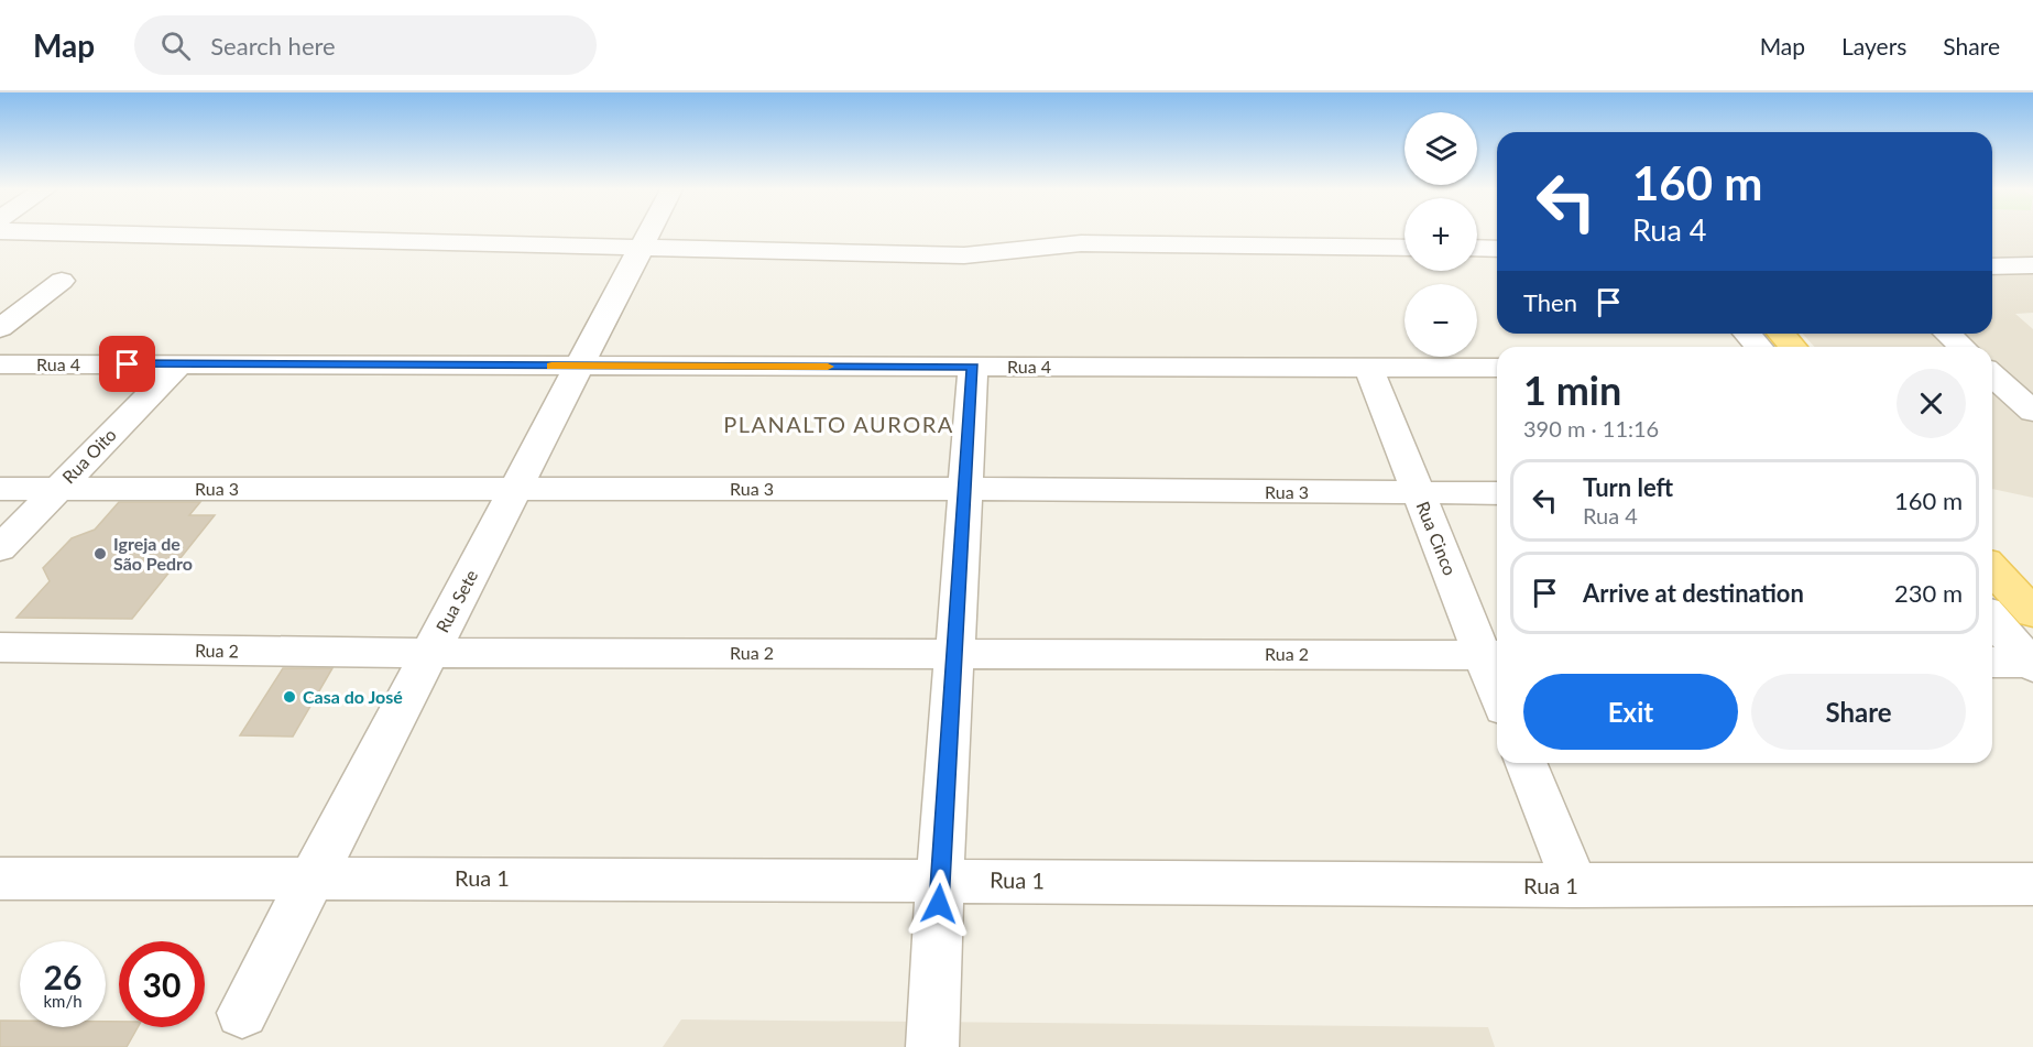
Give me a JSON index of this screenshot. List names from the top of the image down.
{
  "streets": {
    "street": [
      "Rua 4",
      "Rua Oito",
      "Rua 3",
      "Rua Cinco",
      "Rua Sete",
      "Rua 2",
      "Rua 1"
    ]
  },
  "crossings": [
    ["Rua 4", "Rua Oito"],
    ["Rua 4", "Rua Cinco"],
    ["Rua 4", "Rua Sete"],
    ["Rua Oito", "Rua 3"],
    ["Rua 3", "Rua Cinco"],
    ["Rua 3", "Rua Sete"],
    ["Rua Cinco", "Rua 2"],
    ["Rua Sete", "Rua 2"],
    ["Rua Sete", "Rua 1"]
  ],
  "districts": ["PLANALTO AURORA"],
  "places": ["Igreja de São Pedro", "Casa do José"],
  "page": {
    "header": "Map",
    "search": "Search here",
    "nav": ["Map", "Layers", "Share"],
    "map_buttons": ["+", "−"],
    "turn": ["160 m", "Rua 4"],
    "then": "Then",
    "heading": ["1 min", "390 m · 11:16"],
    "list": [
      {
        "name": "Turn left",
        "note": "Rua 4",
        "value": "160 m"
      },
      {
        "name": "Arrive at destination",
        "value": "230 m"
      }
    ],
    "buttons": ["Exit", "Share"],
    "speed": "26 km/h",
    "limit": "30"
  }
}
